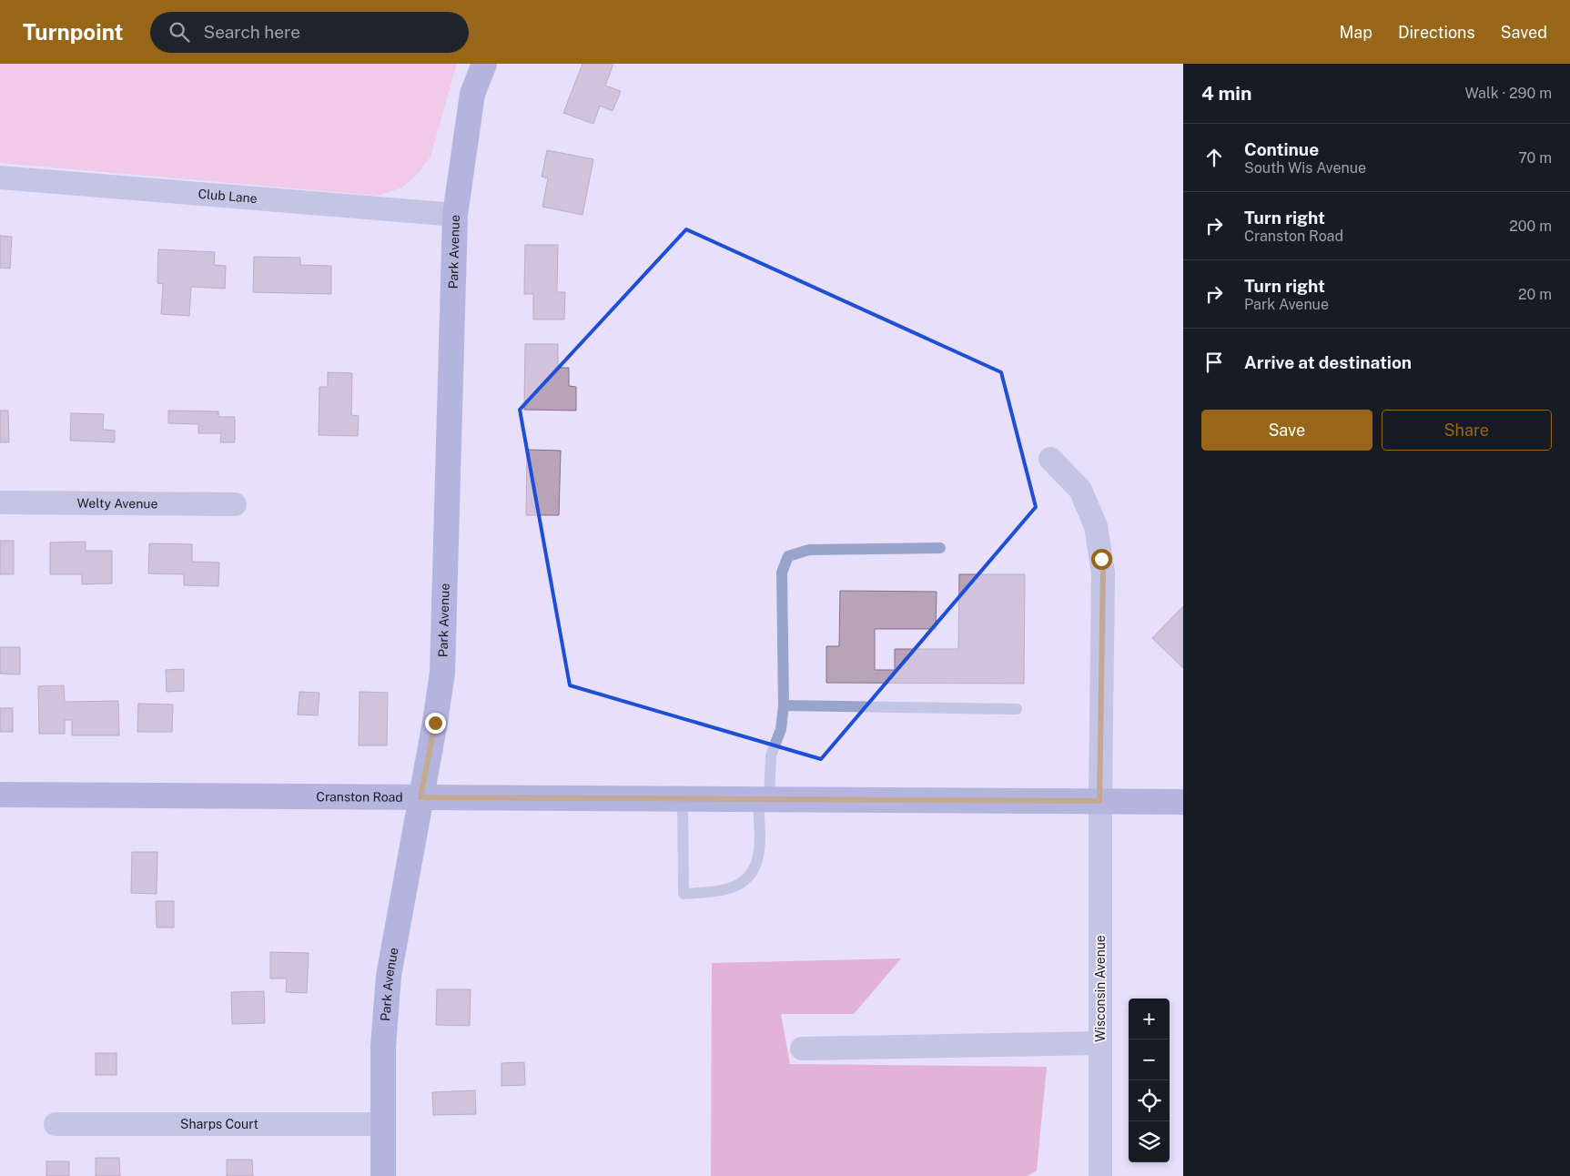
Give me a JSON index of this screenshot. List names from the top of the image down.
{
  "streets": {
    "street": [
      "Club Lane",
      "Park Avenue",
      "Welty Avenue",
      "Cranston Road",
      "Wisconsin Avenue",
      "Sharps Court"
    ]
  },
  "crossings": [
    ["Club Lane", "Park Avenue"],
    ["Park Avenue", "Cranston Road"],
    ["Park Avenue", "Sharps Court"],
    ["Cranston Road", "Wisconsin Avenue"]
  ],
  "page": {
    "header": "Turnpoint",
    "search": "Search here",
    "nav": ["Map", "Directions", "Saved"],
    "heading": ["4 min", "Walk · 290 m"],
    "list": [
      ["Continue", "South Wis Avenue", "70 m"],
      ["Turn right", "Cranston Road", "200 m"],
      ["Turn right", "Park Avenue", "20 m"],
      "Arrive at destination"
    ],
    "buttons": ["Save", "Share"],
    "map_buttons": ["+", "−"]
  }
}
